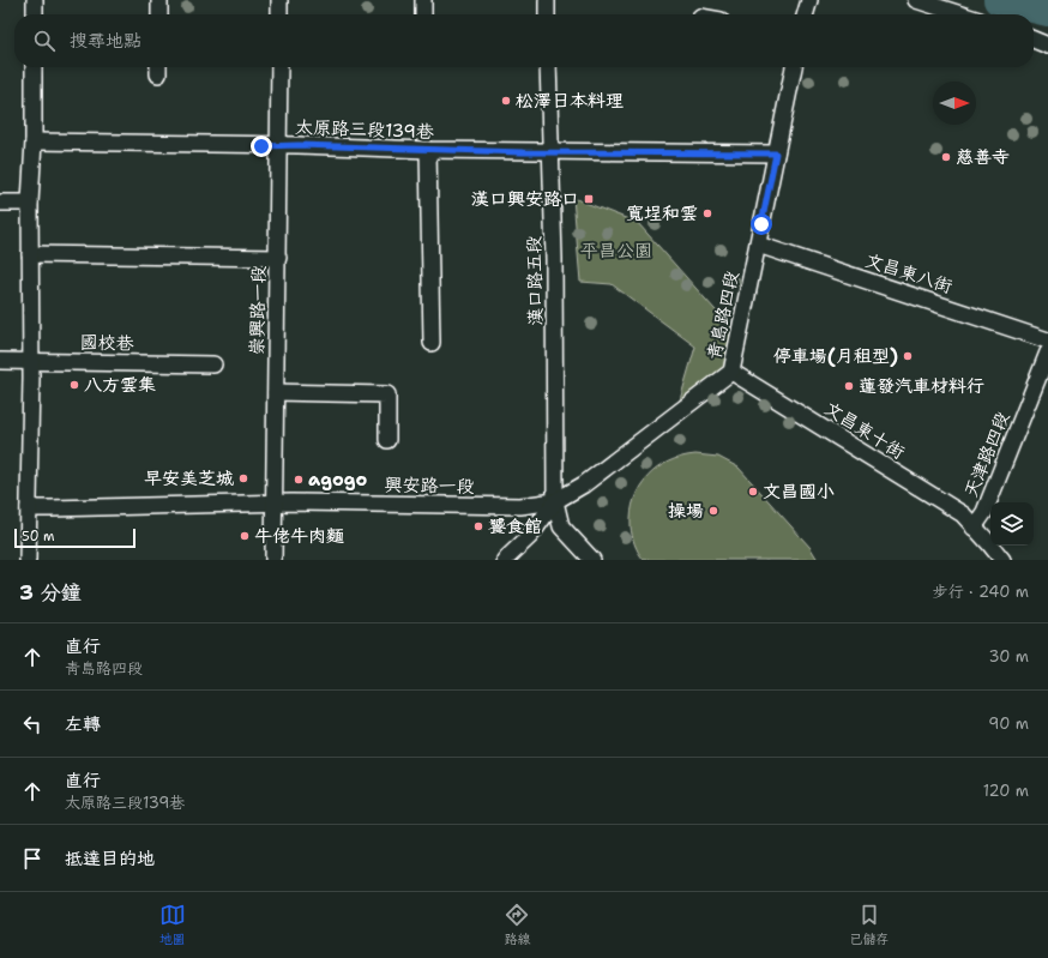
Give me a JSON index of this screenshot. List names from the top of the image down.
{
  "streets": {
    "street": [
      "太原路三段139巷",
      "文昌東八街",
      "漢口路五段",
      "崇興路一段",
      "青島路四段",
      "國校巷",
      "文昌東十街",
      "天津路四段",
      "興安路一段"
    ]
  },
  "crossings": [
    ["太原路三段139巷", "漢口路五段"],
    ["太原路三段139巷", "崇興路一段"],
    ["太原路三段139巷", "青島路四段"],
    ["文昌東八街", "青島路四段"],
    ["漢口路五段", "青島路四段"],
    ["漢口路五段", "興安路一段"],
    ["崇興路一段", "興安路一段"],
    ["青島路四段", "文昌東十街"],
    ["青島路四段", "興安路一段"],
    ["文昌東十街", "天津路四段"]
  ],
  "parks": ["平昌公園"],
  "places": {
    "other": [
      "松澤日本料理",
      "慈善寺",
      "寬埕和雲",
      "停車場(月租型)",
      "八方雲集",
      "蓮發汽車材料行",
      "早安美芝城",
      "agogo",
      "文昌國小",
      "操場",
      "饕食館",
      "牛佬牛肉麵"
    ],
    "transit": ["漢口興安路口"]
  },
  "scale_bar": "50 m",
  "north": "right",
  "page": {
    "search": "搜尋地點",
    "scale": "50 m",
    "heading": ["3 分鐘", "步行 · 240 m"],
    "list": [
      ["直行", "青島路四段", "30 m"],
      ["左轉", "90 m"],
      ["直行", "太原路三段139巷", "120 m"],
      "抵達目的地"
    ],
    "nav": ["地圖", "路線", "已儲存"]
  }
}
